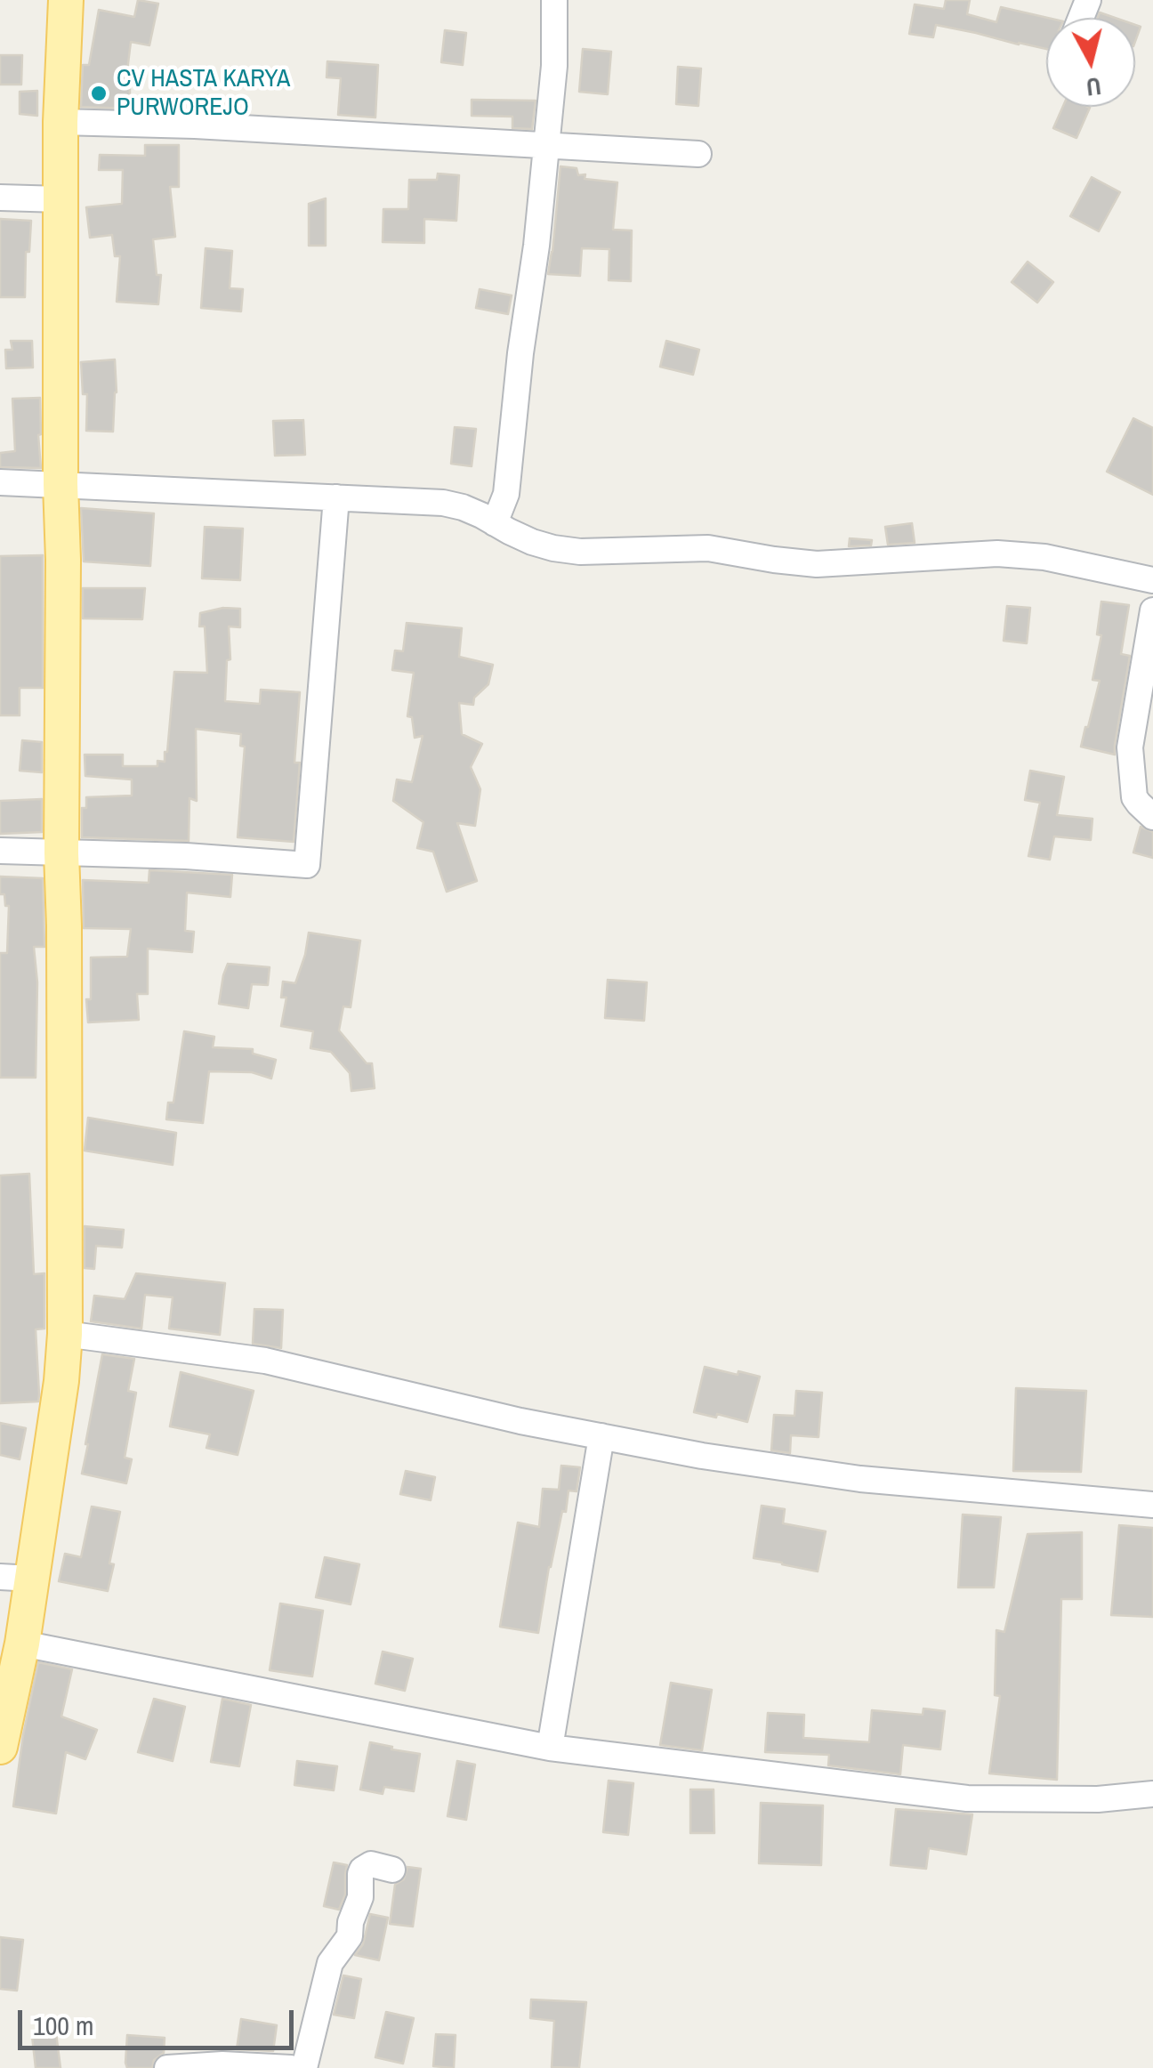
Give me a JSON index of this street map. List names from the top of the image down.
{
  "places": ["CV HASTA KARYA PURWOREJO"],
  "scale_bar": "100 m",
  "north": "bottom"
}
